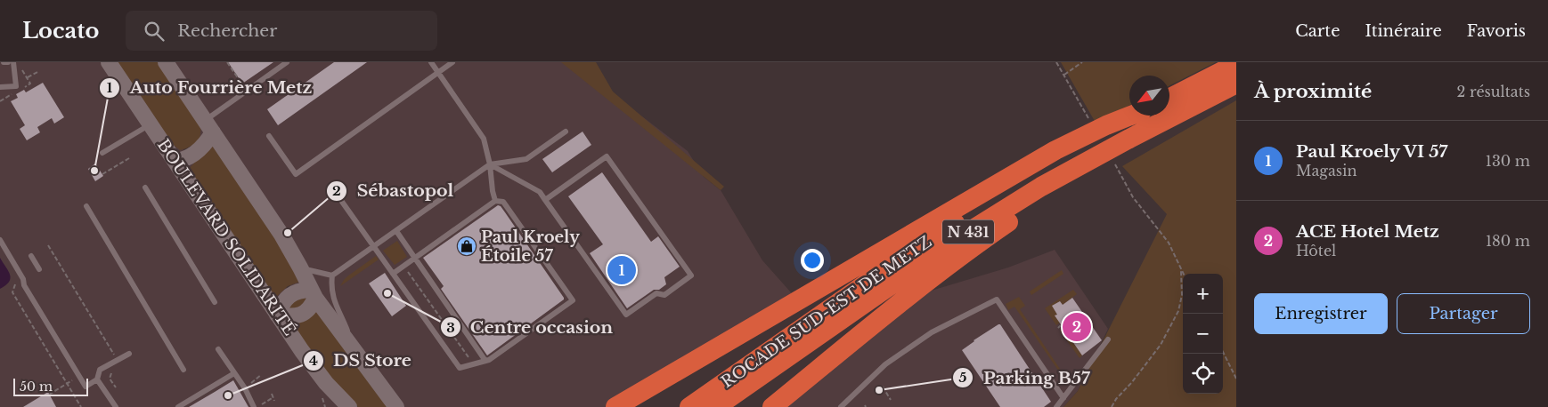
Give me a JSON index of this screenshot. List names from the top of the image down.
{
  "streets": {
    "highway": ["N 431", "ROCADE SUD-EST DE METZ"],
    "main road": ["BOULEVARD SOLIDARITÉ"]
  },
  "places": {
    "other": [
      "Auto Fourrière Metz",
      "Sébastopol",
      "Centre occasion",
      "Parking B57",
      "DS Store"
    ],
    "shop": ["Paul Kroely Étoile 57"]
  },
  "scale_bar": "50 m",
  "north": "bottom left",
  "page": {
    "header": "Locato",
    "search": "Rechercher",
    "nav": ["Carte", "Itinéraire", "Favoris"],
    "heading": ["À proximité", "2 résultats"],
    "list": [
      {
        "mark": "1",
        "name": "Paul Kroely VI 57",
        "note": "Magasin",
        "value": "130 m"
      },
      {
        "mark": "2",
        "name": "ACE Hotel Metz",
        "note": "Hôtel",
        "value": "180 m"
      }
    ],
    "pins": ["1", "2"],
    "map_buttons": ["+", "−"],
    "buttons": ["Enregistrer", "Partager"],
    "scale": "50 m"
  }
}
